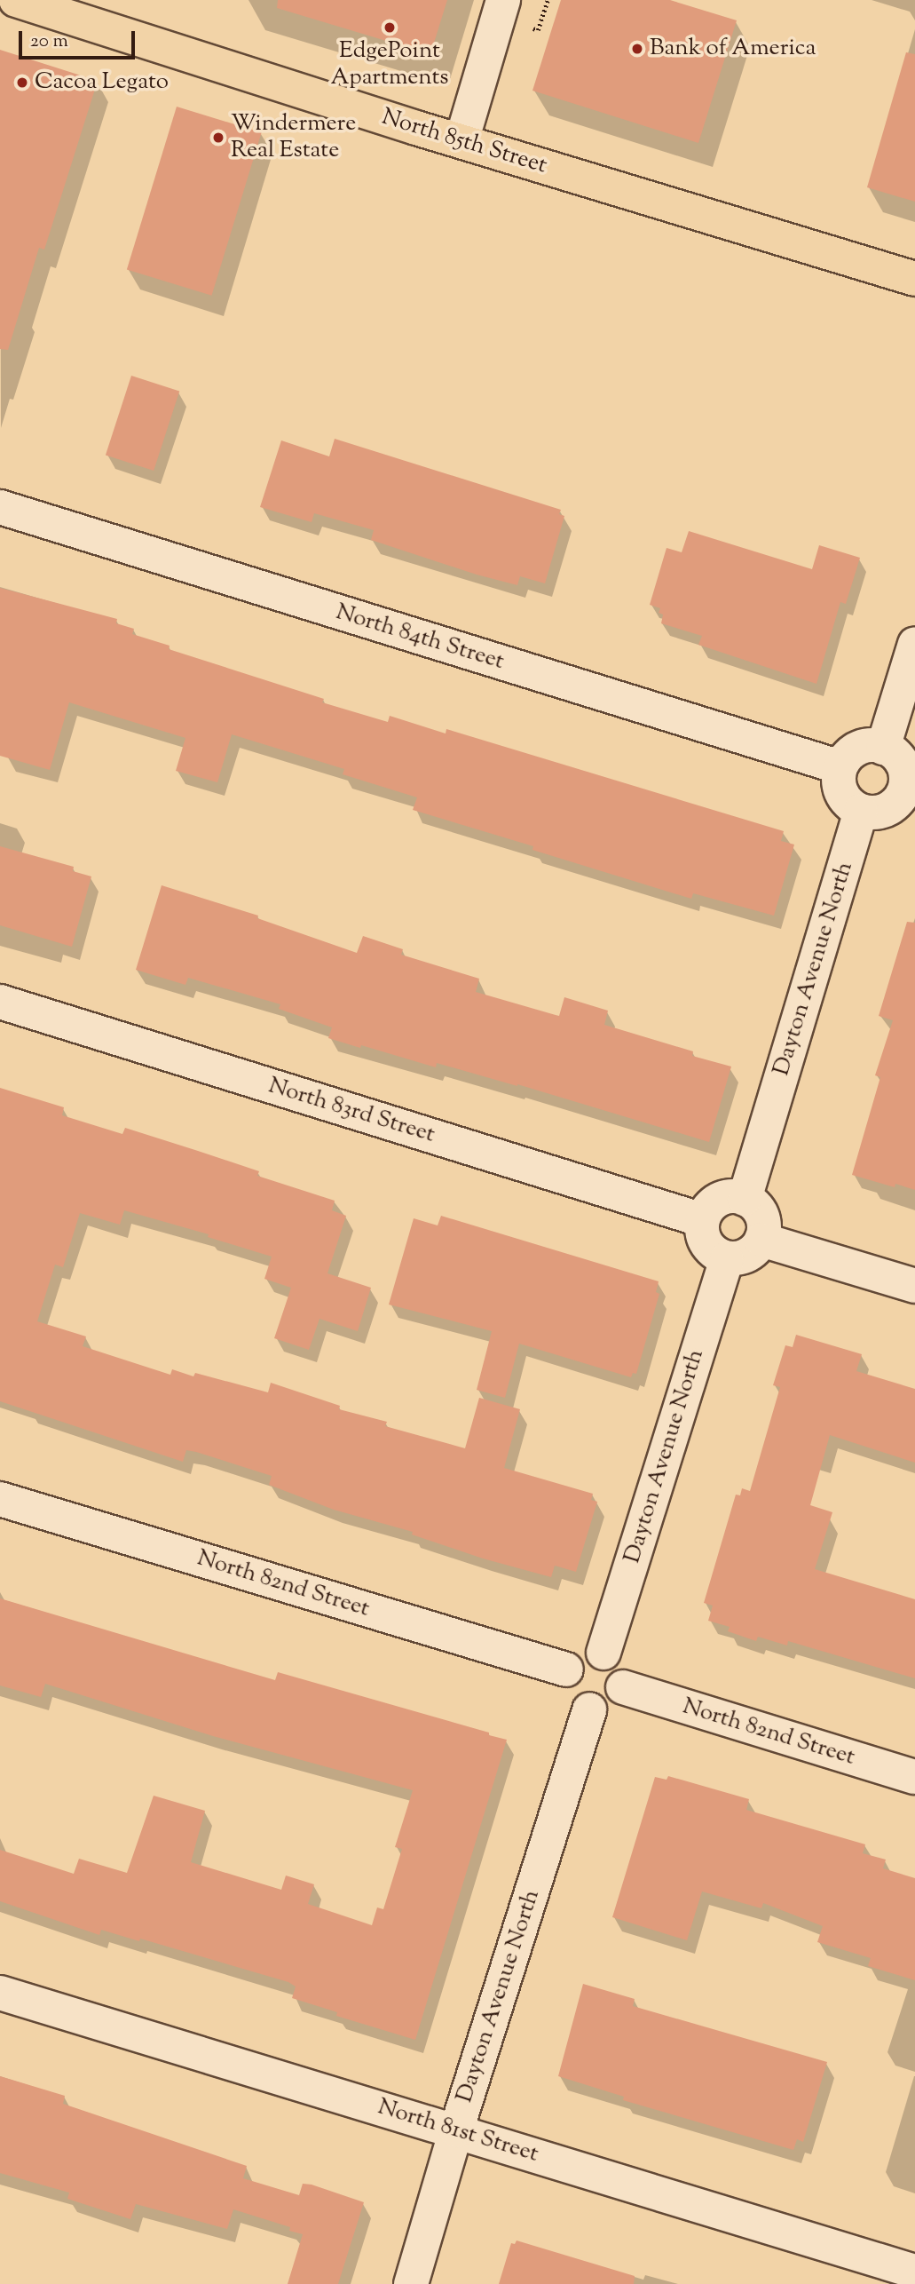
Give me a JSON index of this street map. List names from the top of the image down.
{
  "streets": {
    "main road": ["North 85th Street"],
    "street": [
      "North 84th Street",
      "Dayton Avenue North",
      "North 83rd Street",
      "North 82nd Street",
      "North 81st Street"
    ]
  },
  "crossings": [
    ["North 84th Street", "Dayton Avenue North"],
    ["Dayton Avenue North", "North 83rd Street"],
    ["Dayton Avenue North", "North 82nd Street"],
    ["Dayton Avenue North", "North 81st Street"]
  ],
  "places": [
    "EdgePoint Apartments",
    "Bank of America",
    "Cacoa Legato",
    "Windermere Real Estate"
  ],
  "scale_bar": "20 m"
}
